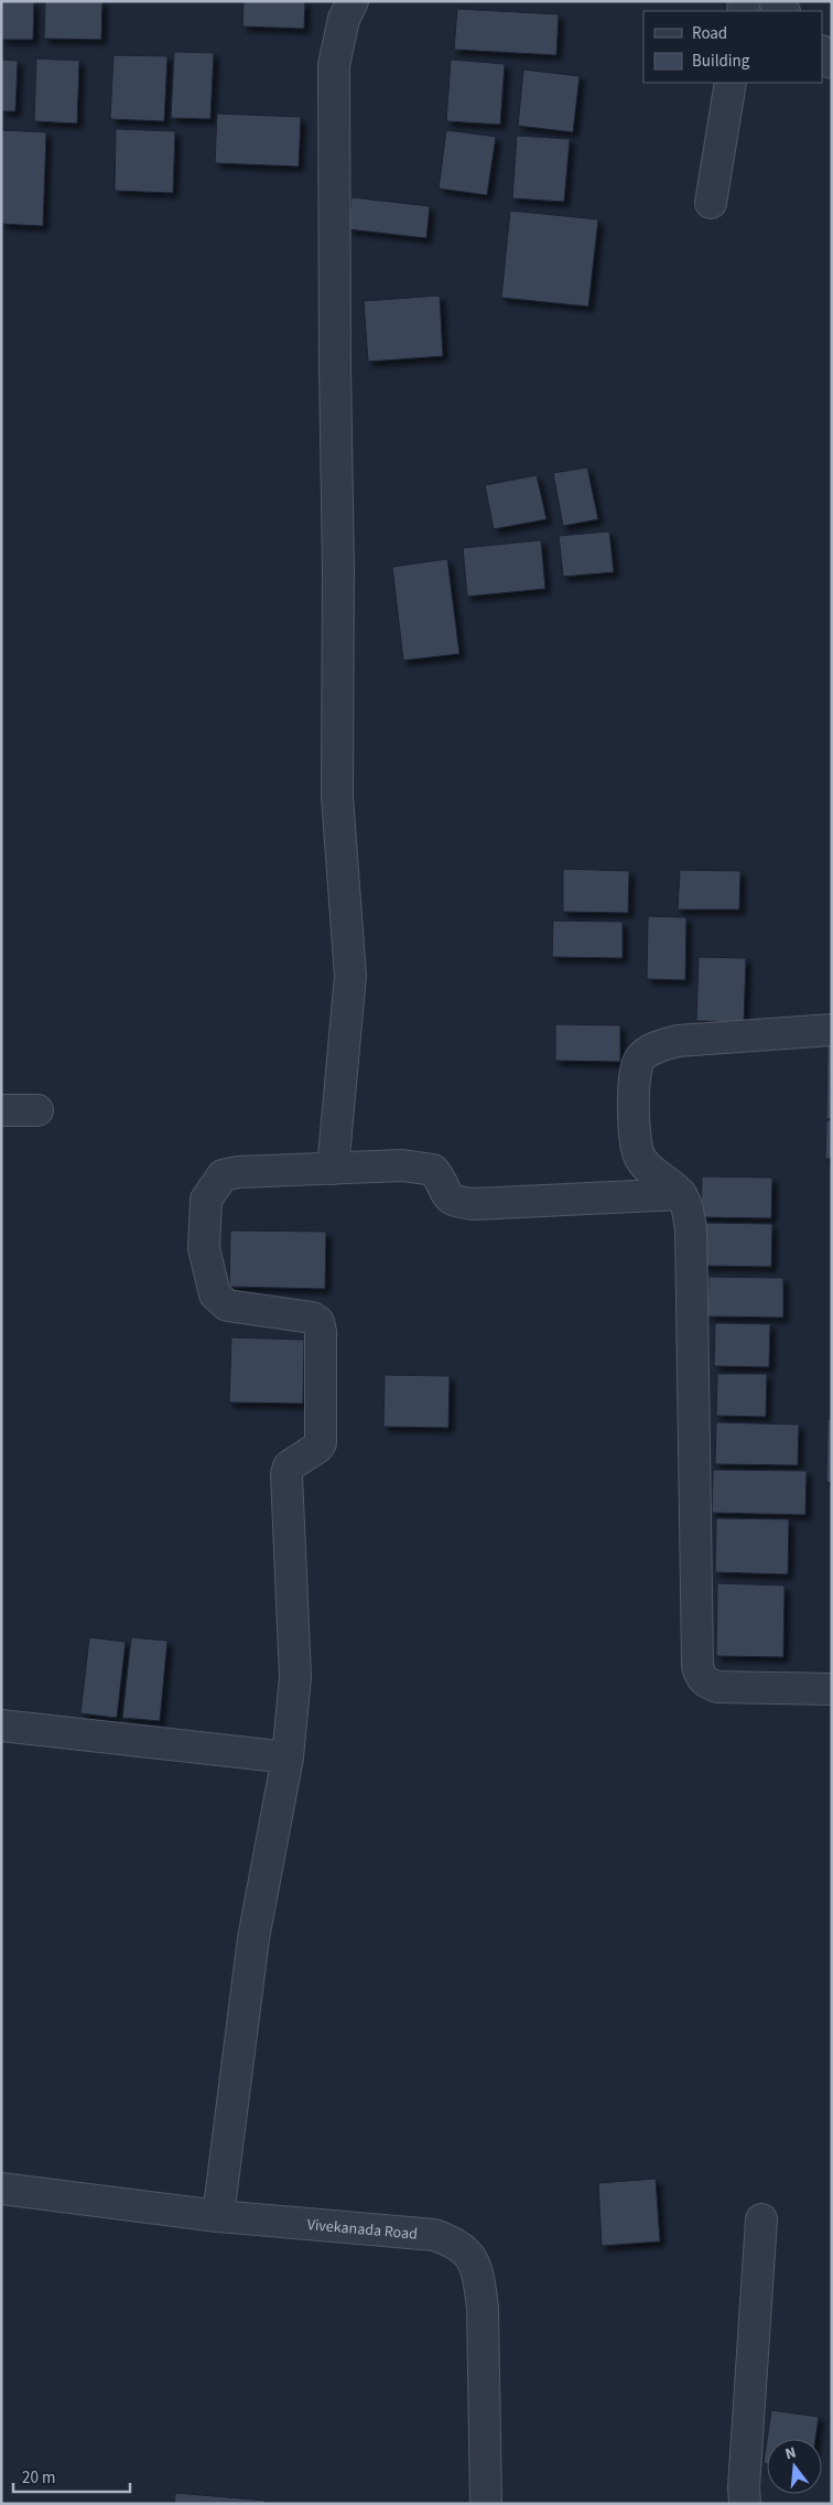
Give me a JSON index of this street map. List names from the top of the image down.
{
  "streets": {
    "street": ["Vivekanada Road"]
  },
  "legend": ["Road", "Building"],
  "scale_bar": "20 m",
  "north": "top"
}
